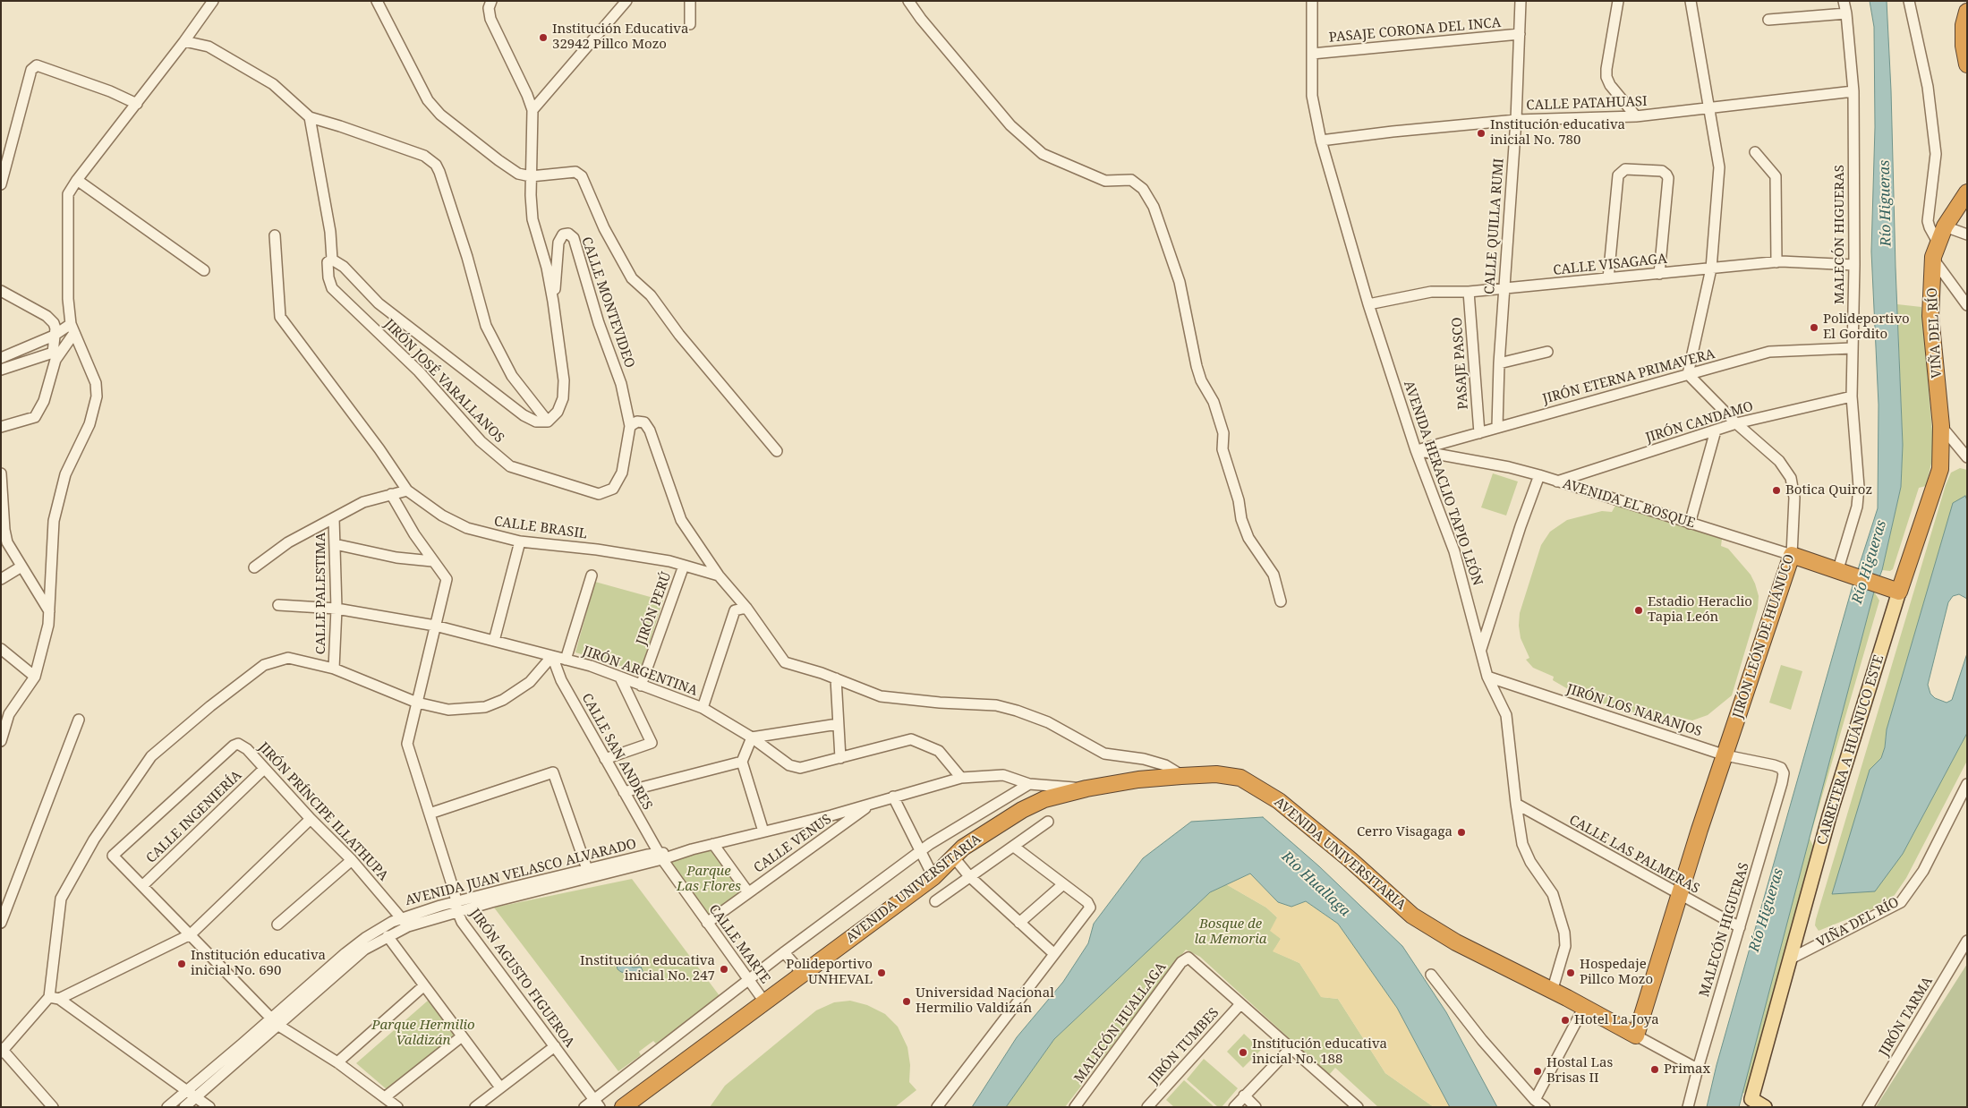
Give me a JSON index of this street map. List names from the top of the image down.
{
  "streets": {
    "highway": [
      "VIÑA DEL RÍO",
      "AVENIDA EL BOSQUE",
      "JIRÓN LEÓN DE HUÁNUCO",
      "CARRETERA A HUÁNUCO ESTE",
      "AVENIDA UNIVERSITARIA"
    ],
    "street": [
      "PASAJE CORONA DEL INCA",
      "CALLE PATAHUASI",
      "CALLE QUILLA RUMI",
      "MALECÓN HIGUERAS",
      "CALLE VISAGAGA",
      "CALLE MONTEVIDEO",
      "PASAJE PASCO",
      "JIRÓN ETERNA PRIMAVERA",
      "JIRÓN JOSÉ VARALLANOS",
      "JIRÓN CANDAMO",
      "AVENIDA HERACLIO TAPIO LEÓN",
      "CALLE BRASIL",
      "CALLE PALESTIMA",
      "JIRÓN PERÚ",
      "JIRÓN ARGENTINA",
      "JIRÓN LOS NARANJOS",
      "CALLE SAN ANDRES",
      "JIRÓN PRÍNCIPE ILLATHUPA",
      "CALLE INGENIERÍA",
      "CALLE VENUS",
      "CALLE LAS PALMERAS",
      "AVENIDA JUAN VELASCO ALVARADO",
      "CALLE MARTE",
      "JIRÓN AGUSTO FIGUEROA",
      "JIRÓN TARMA",
      "MALECÓN HUALLAGA",
      "JIRÓN TUMBES"
    ]
  },
  "crossings": [
    ["PASAJE CORONA DEL INCA", "CALLE QUILLA RUMI"],
    ["PASAJE CORONA DEL INCA", "AVENIDA HERACLIO TAPIO LEÓN"],
    ["CALLE PATAHUASI", "CALLE QUILLA RUMI"],
    ["CALLE PATAHUASI", "MALECÓN HIGUERAS"],
    ["CALLE PATAHUASI", "AVENIDA HERACLIO TAPIO LEÓN"],
    ["CALLE QUILLA RUMI", "CALLE VISAGAGA"],
    ["CALLE QUILLA RUMI", "JIRÓN ETERNA PRIMAVERA"],
    ["MALECÓN HIGUERAS", "CALLE VISAGAGA"],
    ["MALECÓN HIGUERAS", "JIRÓN ETERNA PRIMAVERA"],
    ["MALECÓN HIGUERAS", "JIRÓN CANDAMO"],
    ["MALECÓN HIGUERAS", "AVENIDA EL BOSQUE"],
    ["MALECÓN HIGUERAS", "JIRÓN LOS NARANJOS"],
    ["MALECÓN HIGUERAS", "CALLE LAS PALMERAS"],
    ["CALLE VISAGAGA", "PASAJE PASCO"],
    ["CALLE VISAGAGA", "AVENIDA HERACLIO TAPIO LEÓN"],
    ["CALLE MONTEVIDEO", "JIRÓN JOSÉ VARALLANOS"],
    ["VIÑA DEL RÍO", "CARRETERA A HUÁNUCO ESTE"],
    ["PASAJE PASCO", "JIRÓN ETERNA PRIMAVERA"],
    ["JIRÓN ETERNA PRIMAVERA", "AVENIDA HERACLIO TAPIO LEÓN"],
    ["JIRÓN ETERNA PRIMAVERA", "AVENIDA EL BOSQUE"],
    ["JIRÓN ETERNA PRIMAVERA", "JIRÓN LEÓN DE HUÁNUCO"],
    ["JIRÓN CANDAMO", "AVENIDA EL BOSQUE"],
    ["JIRÓN CANDAMO", "JIRÓN LEÓN DE HUÁNUCO"],
    ["AVENIDA HERACLIO TAPIO LEÓN", "AVENIDA EL BOSQUE"],
    ["AVENIDA HERACLIO TAPIO LEÓN", "JIRÓN LOS NARANJOS"],
    ["AVENIDA HERACLIO TAPIO LEÓN", "AVENIDA UNIVERSITARIA"],
    ["AVENIDA HERACLIO TAPIO LEÓN", "CALLE LAS PALMERAS"],
    ["AVENIDA EL BOSQUE", "JIRÓN LEÓN DE HUÁNUCO"],
    ["AVENIDA EL BOSQUE", "CARRETERA A HUÁNUCO ESTE"],
    ["CALLE BRASIL", "JIRÓN PERÚ"],
    ["CALLE PALESTIMA", "JIRÓN ARGENTINA"],
    ["JIRÓN PERÚ", "JIRÓN ARGENTINA"],
    ["JIRÓN LEÓN DE HUÁNUCO", "JIRÓN LOS NARANJOS"],
    ["JIRÓN LEÓN DE HUÁNUCO", "AVENIDA UNIVERSITARIA"],
    ["JIRÓN LEÓN DE HUÁNUCO", "CALLE LAS PALMERAS"],
    ["JIRÓN ARGENTINA", "CALLE SAN ANDRES"],
    ["JIRÓN ARGENTINA", "AVENIDA JUAN VELASCO ALVARADO"],
    ["JIRÓN ARGENTINA", "JIRÓN AGUSTO FIGUEROA"],
    ["CALLE SAN ANDRES", "AVENIDA JUAN VELASCO ALVARADO"],
    ["CALLE SAN ANDRES", "CALLE MARTE"],
    ["JIRÓN PRÍNCIPE ILLATHUPA", "CALLE INGENIERÍA"],
    ["JIRÓN PRÍNCIPE ILLATHUPA", "AVENIDA JUAN VELASCO ALVARADO"],
    ["CALLE VENUS", "AVENIDA JUAN VELASCO ALVARADO"],
    ["CALLE VENUS", "CALLE MARTE"],
    ["AVENIDA UNIVERSITARIA", "AVENIDA JUAN VELASCO ALVARADO"],
    ["AVENIDA UNIVERSITARIA", "CALLE MARTE"],
    ["AVENIDA UNIVERSITARIA", "JIRÓN AGUSTO FIGUEROA"],
    ["AVENIDA JUAN VELASCO ALVARADO", "CALLE MARTE"],
    ["AVENIDA JUAN VELASCO ALVARADO", "JIRÓN AGUSTO FIGUEROA"],
    ["MALECÓN HUALLAGA", "JIRÓN TUMBES"]
  ],
  "water": ["Río Higueras", "Río Huallaga"],
  "parks": ["Parque Las Flores", "Bosque de la Memoria", "Parque Hermilio Valdizán"],
  "places": [
    "Institución Educativa 32942 Pillco Mozo",
    "Institución educativa inicial No. 780",
    "Polideportivo El Gordito",
    "Botica Quiroz",
    "Estadio Heraclio Tapia León",
    "Cerro Visagaga",
    "Institución educativa inicial No. 690",
    "Institución educativa inicial No. 247",
    "Polideportivo UNHEVAL",
    "Hospedaje Pillco Mozo",
    "Universidad Nacional Hermilio Valdizán",
    "Hotel La Joya",
    "Institución educativa inicial No. 188",
    "Primax",
    "Hostal Las Brisas II"
  ]
}
